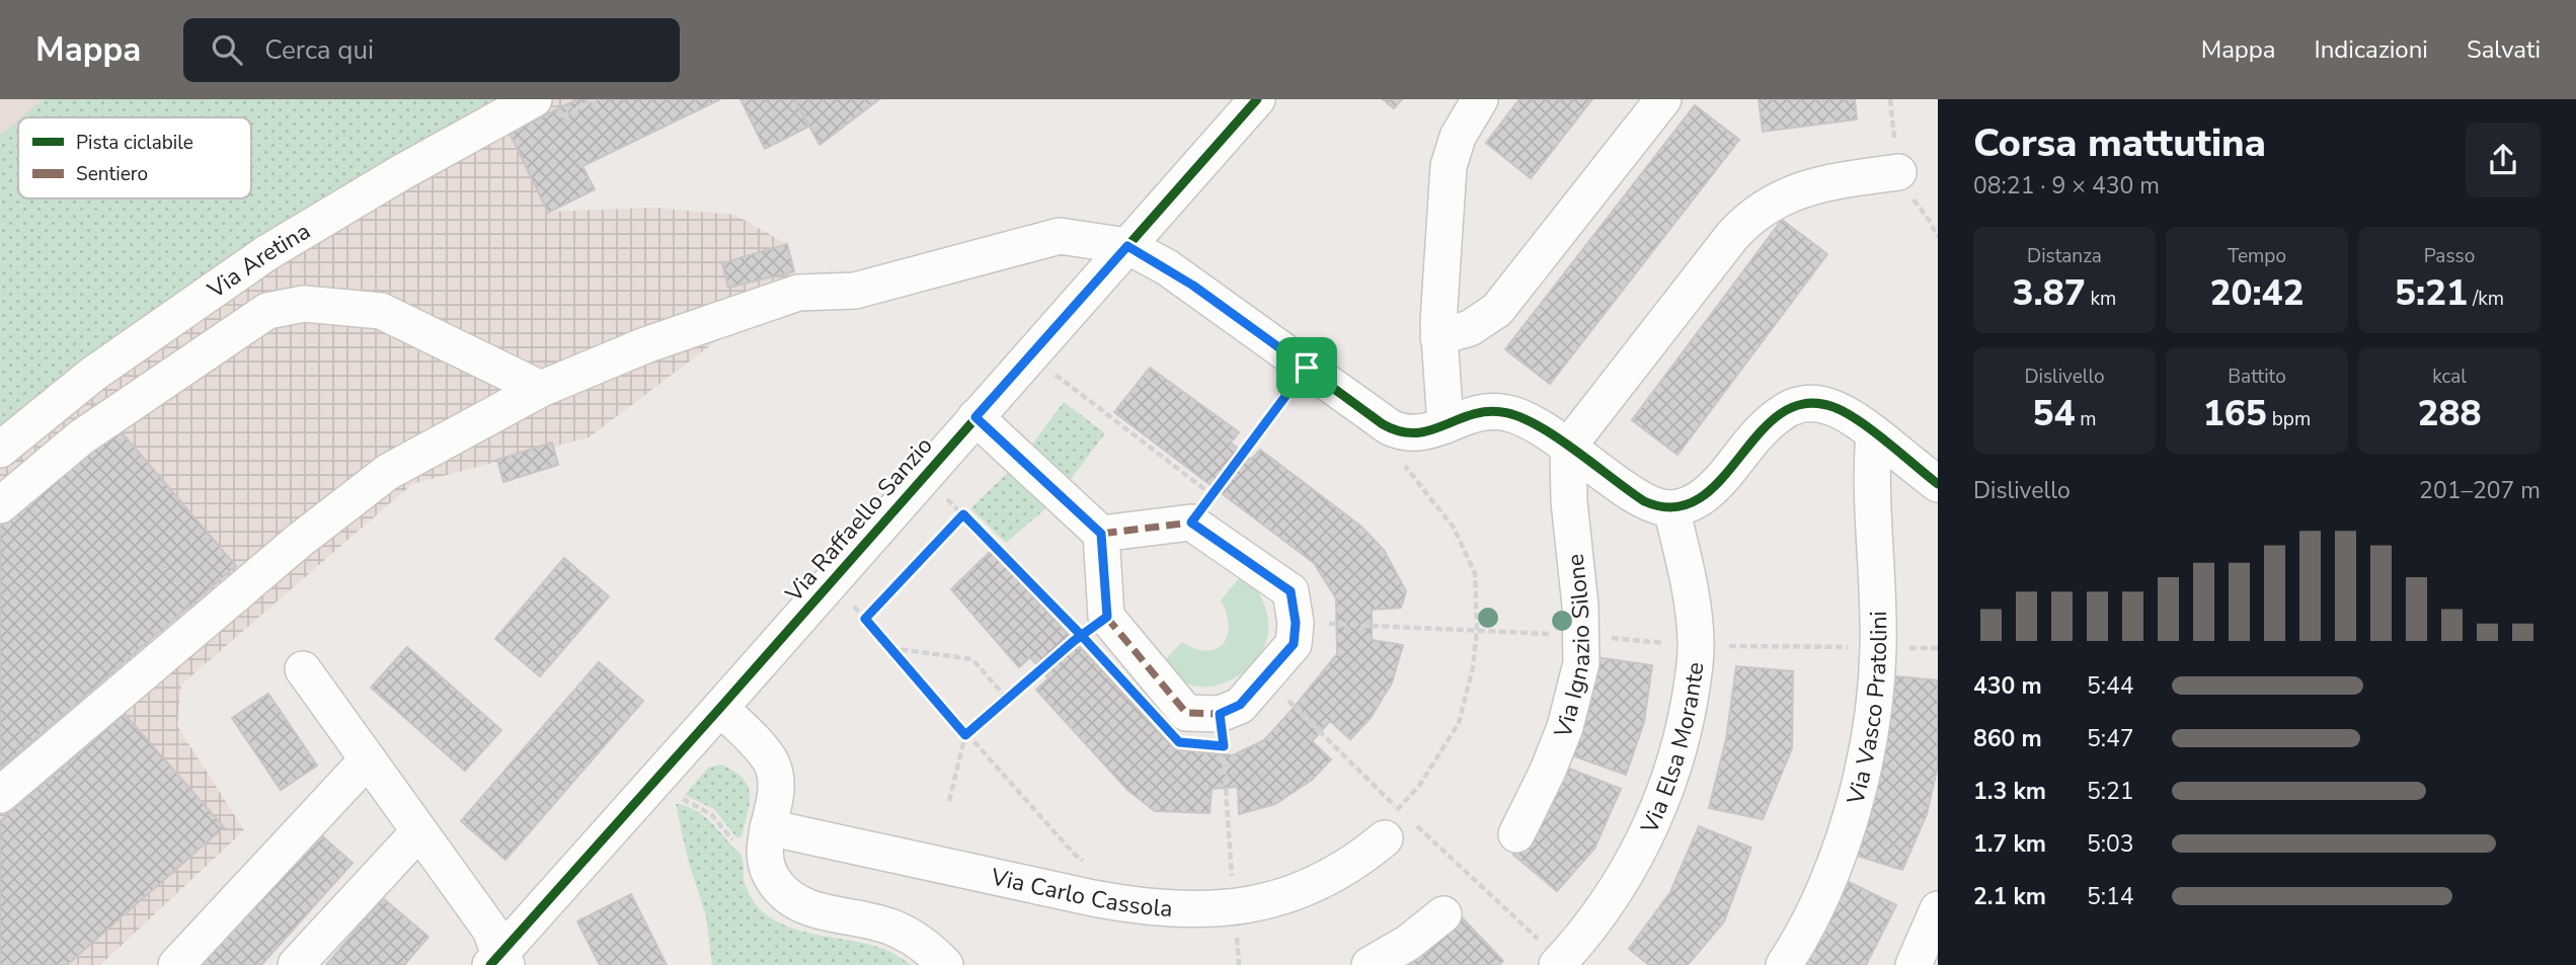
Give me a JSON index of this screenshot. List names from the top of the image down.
{
  "streets": {
    "street": [
      "Via Aretina",
      "Via Raffaello Sanzio",
      "Via Ignazio Silone",
      "Via Vasco Pratolini",
      "Via Elsa Morante",
      "Via Carlo Cassola"
    ]
  },
  "legend": ["Pista ciclabile", "Sentiero"],
  "page": {
    "header": "Mappa",
    "search": "Cerca qui",
    "nav": ["Mappa", "Indicazioni", "Salvati"],
    "heading": ["Corsa mattutina", "08:21 · 9 × 430 m"],
    "stats": [
      ["Distanza", "3.87 km"],
      ["Tempo", "20:42"],
      ["Passo", "5:21 /km"],
      ["Dislivello", "54 m"],
      ["Battito", "165 bpm"],
      ["kcal", "288"]
    ],
    "chart": ["Dislivello", "201–207 m"],
    "list": [
      {
        "name": "430 m",
        "note": "5:44"
      },
      {
        "name": "860 m",
        "note": "5:47"
      },
      {
        "name": "1.3 km",
        "note": "5:21"
      },
      {
        "name": "1.7 km",
        "note": "5:03"
      },
      {
        "name": "2.1 km",
        "note": "5:14"
      }
    ]
  }
}
